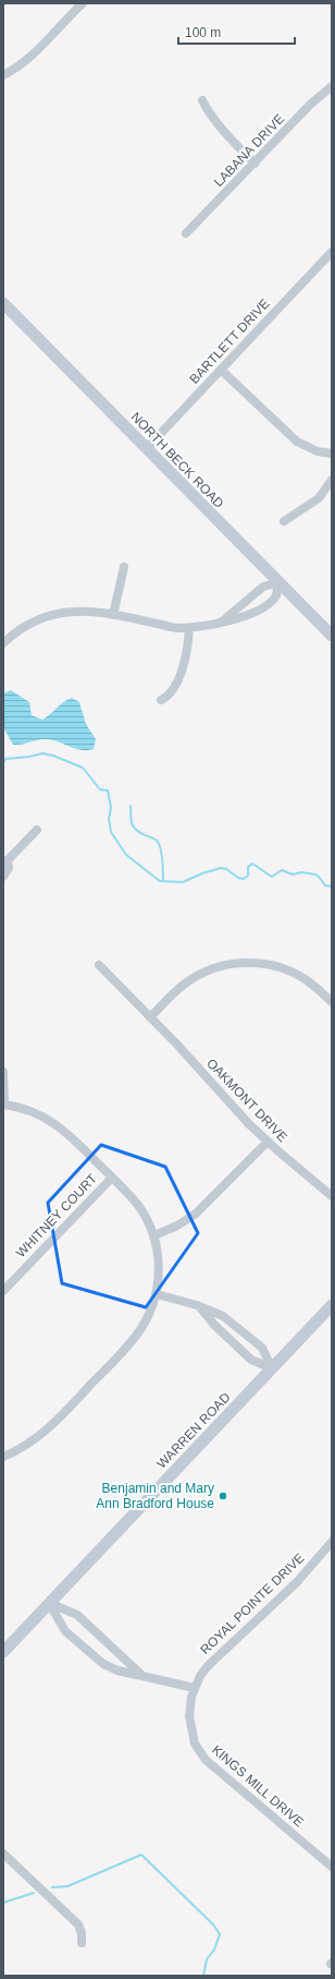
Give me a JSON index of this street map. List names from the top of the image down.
{
  "streets": {
    "street": [
      "LABANA DRIVE",
      "BARTLETT DRIVE",
      "NORTH BECK ROAD",
      "OAKMONT DRIVE",
      "WHITNEY COURT",
      "WARREN ROAD",
      "ROYAL POINTE DRIVE",
      "KINGS MILL DRIVE"
    ]
  },
  "crossings": [
    ["BARTLETT DRIVE", "NORTH BECK ROAD"],
    ["ROYAL POINTE DRIVE", "KINGS MILL DRIVE"]
  ],
  "places": ["Benjamin and Mary Ann Bradford House"],
  "scale_bar": "100 m"
}
